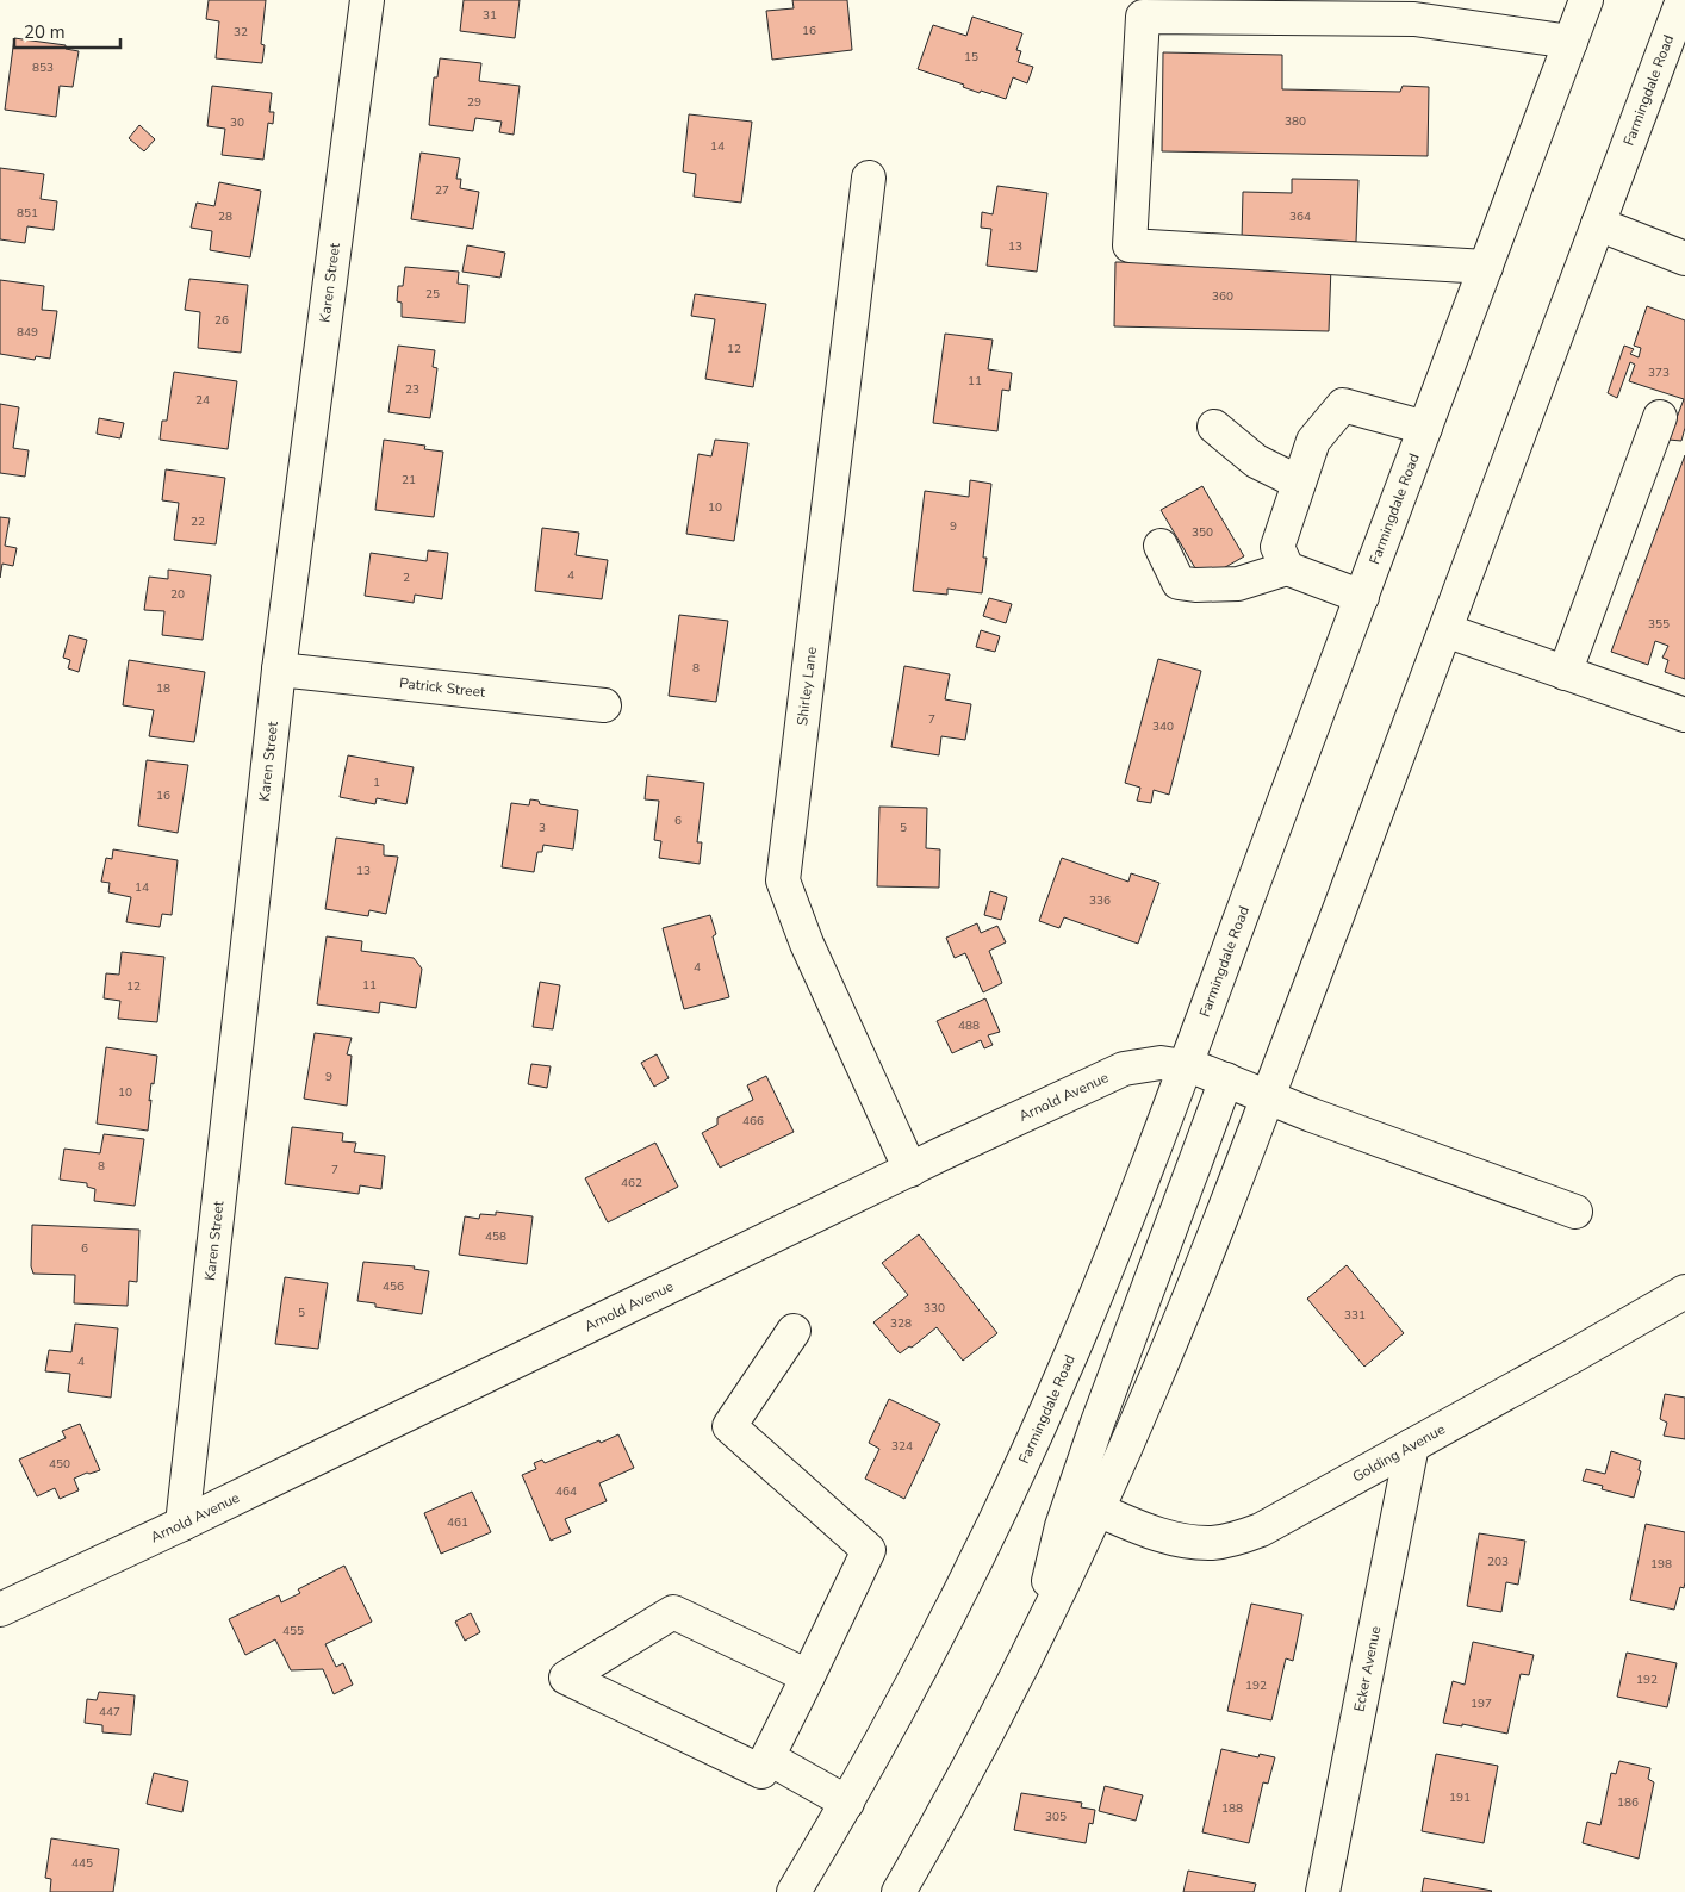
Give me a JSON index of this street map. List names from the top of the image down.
{
  "streets": {
    "street": [
      "Farmingdale Road",
      "Karen Street",
      "Shirley Lane",
      "Patrick Street",
      "Arnold Avenue",
      "Golding Avenue",
      "Ecker Avenue"
    ]
  },
  "crossings": [
    ["Farmingdale Road", "Arnold Avenue"],
    ["Farmingdale Road", "Golding Avenue"],
    ["Karen Street", "Patrick Street"],
    ["Karen Street", "Arnold Avenue"],
    ["Shirley Lane", "Arnold Avenue"],
    ["Golding Avenue", "Ecker Avenue"]
  ],
  "house_numbers": [
    "31",
    "16",
    "32",
    "15",
    "853",
    "29",
    "380",
    "30",
    "14",
    "27",
    "851",
    "28",
    "364",
    "13",
    "25",
    "360",
    "26",
    "849",
    "12",
    "373",
    "11",
    "23",
    "24",
    "21",
    "10",
    "22",
    "9",
    "350",
    "4",
    "2",
    "20",
    "355",
    "8",
    "18",
    "7",
    "340",
    "1",
    "16",
    "6",
    "3",
    "5",
    "13",
    "14",
    "336",
    "4",
    "11",
    "12",
    "488",
    "9",
    "10",
    "466",
    "8",
    "7",
    "462",
    "458",
    "6",
    "456",
    "330",
    "5",
    "331",
    "328",
    "4",
    "324",
    "450",
    "464",
    "461",
    "203",
    "198",
    "455",
    "192",
    "192",
    "197",
    "447",
    "191",
    "186",
    "188",
    "305",
    "445"
  ],
  "scale_bar": "20 m"
}
